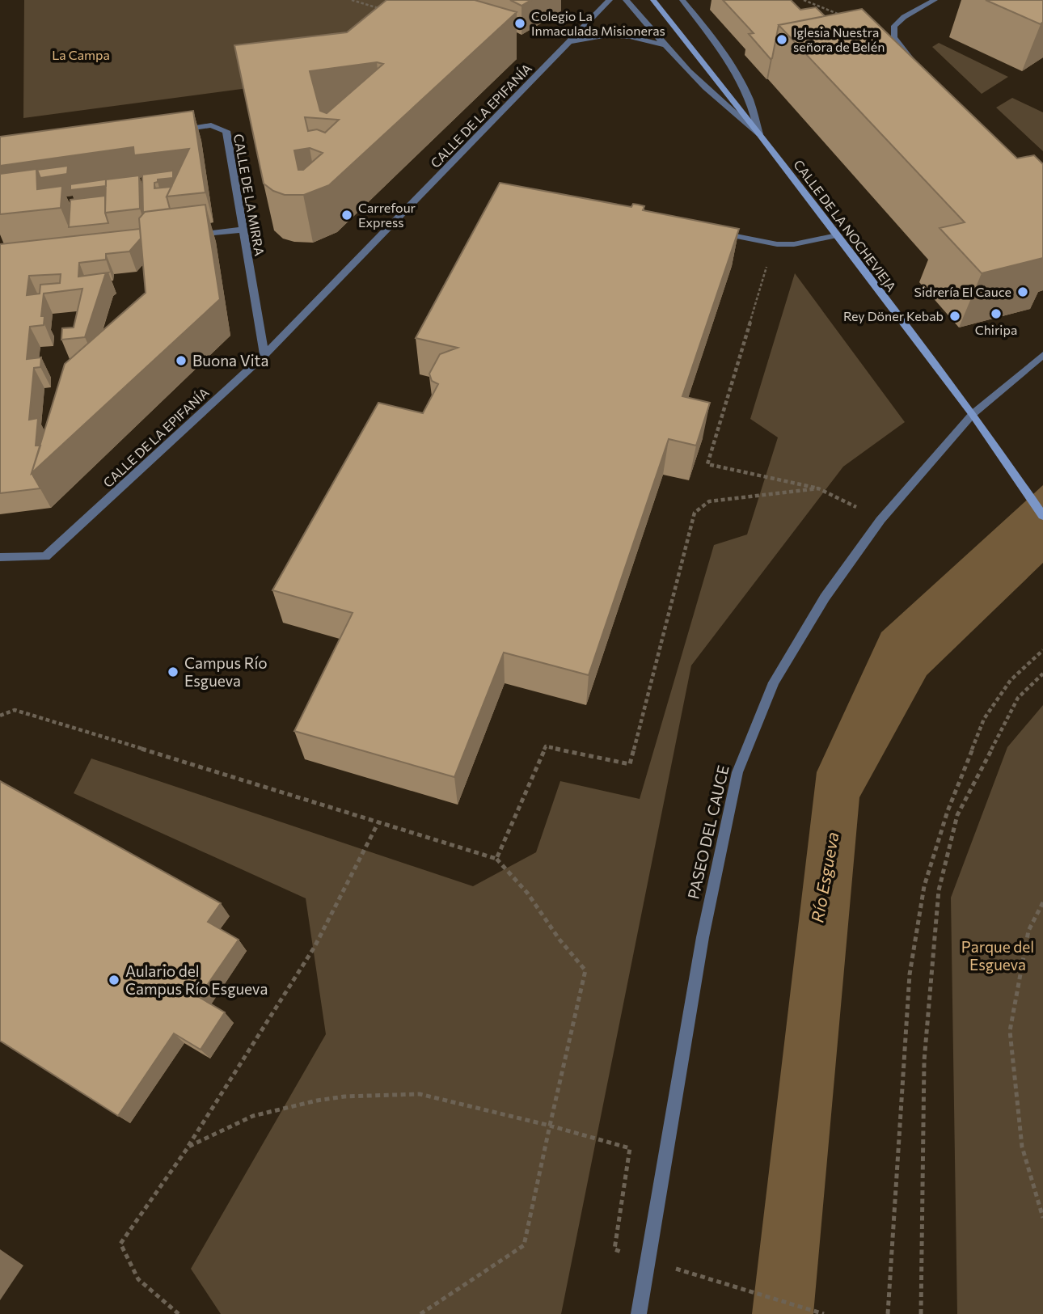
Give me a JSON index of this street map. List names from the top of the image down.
{
  "streets": {
    "main road": ["CALLE DE LA NOCHEVIEJA"],
    "street": ["CALLE DE LA EPIFANÍA", "CALLE DE LA MIRRA", "PASEO DEL CAUCE"]
  },
  "crossings": [
    ["CALLE DE LA EPIFANÍA", "CALLE DE LA MIRRA"],
    ["CALLE DE LA EPIFANÍA", "CALLE DE LA NOCHEVIEJA"],
    ["CALLE DE LA NOCHEVIEJA", "PASEO DEL CAUCE"]
  ],
  "water": ["Río Esgueva"],
  "parks": ["La Campa", "Parque del Esgueva"],
  "places": [
    "Colegio La Inmaculada Misioneras",
    "Iglesia Nuestra señora de Belén",
    "Carrefour Express",
    "Sidrería El Cauce",
    "Chiripa",
    "Rey Döner Kebab",
    "Buona Vita",
    "Campus Río Esgueva",
    "Aulario del Campus Río Esgueva"
  ]
}
